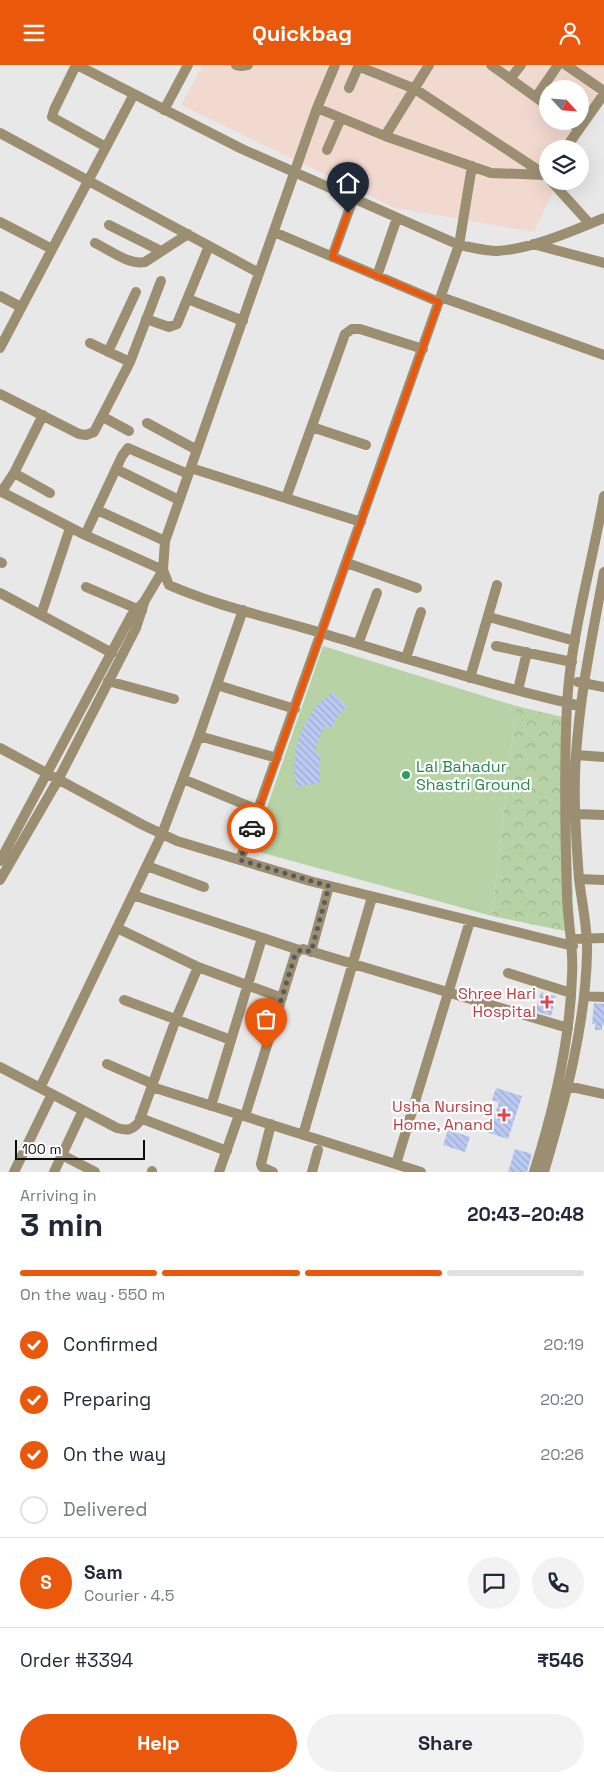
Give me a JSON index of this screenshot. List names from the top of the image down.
{
  "places": {
    "other": ["Lal Bahadur Shastri Ground"],
    "health": ["Shree Hari Hospital", "Usha Nursing Home, Anand"]
  },
  "scale_bar": "100 m",
  "north": "bottom right",
  "page": {
    "header": "Quickbag",
    "scale": "100 m",
    "heading": ["3 min", "Arriving in", "20:43–20:48"],
    "panel": [
      "Sam",
      "Courier · 4.5",
      "Order #3394",
      "₹546"
    ],
    "bar": "On the way · 550 m",
    "list": [
      ["Confirmed", "20:19"],
      ["Preparing", "20:20"],
      ["On the way", "20:26"],
      "Delivered"
    ],
    "round": "S",
    "buttons": ["Help", "Share"]
  }
}
